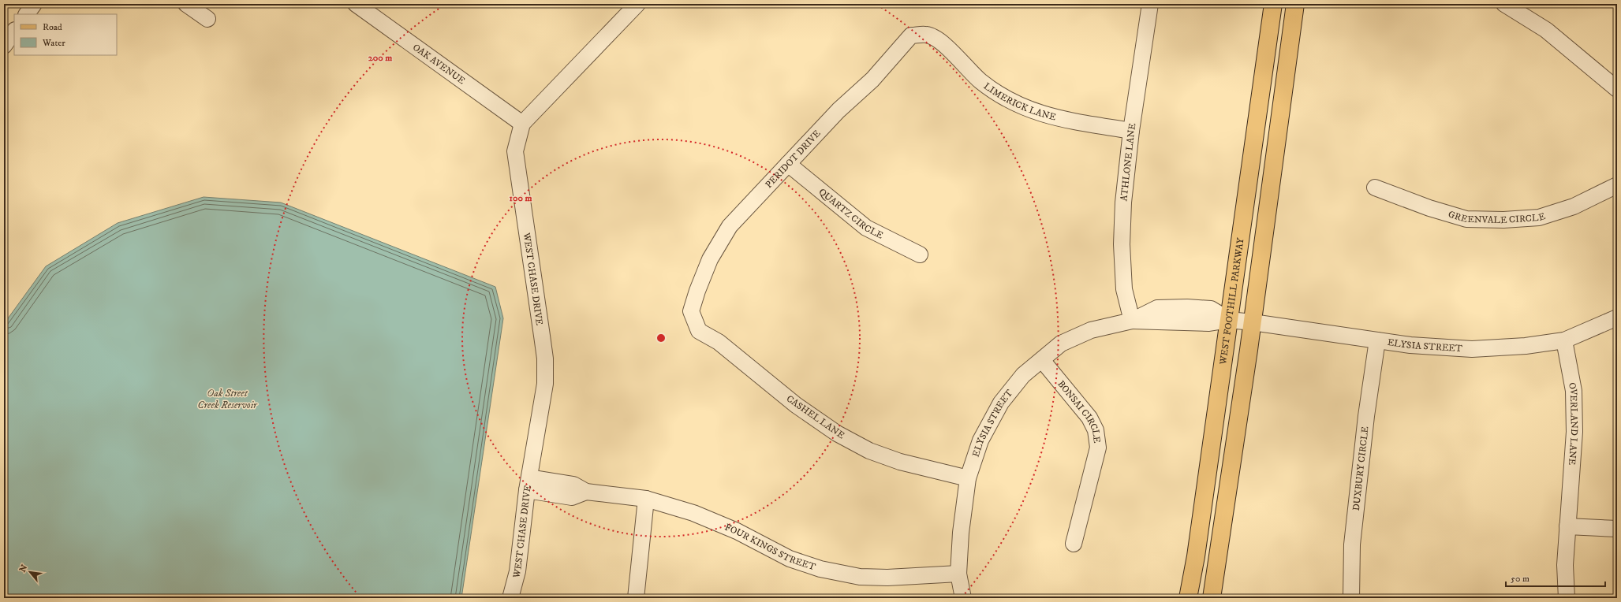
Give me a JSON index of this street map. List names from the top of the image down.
{
  "streets": {
    "main road": ["WEST FOOTHILL PARKWAY"],
    "street": [
      "OAK AVENUE",
      "LIMERICK LANE",
      "PERIDOT DRIVE",
      "ATHLONE LANE",
      "QUARTZ CIRCLE",
      "GREENVALE CIRCLE",
      "WEST CHASE DRIVE",
      "ELYSIA STREET",
      "BONSAI CIRCLE",
      "CASHEL LANE",
      "OVERLAND LANE",
      "DUXBURY CIRCLE",
      "FOUR KINGS STREET"
    ]
  },
  "crossings": [
    ["OAK AVENUE", "WEST CHASE DRIVE"],
    ["LIMERICK LANE", "PERIDOT DRIVE"],
    ["LIMERICK LANE", "ATHLONE LANE"],
    ["PERIDOT DRIVE", "QUARTZ CIRCLE"],
    ["PERIDOT DRIVE", "CASHEL LANE"],
    ["ATHLONE LANE", "ELYSIA STREET"],
    ["WEST CHASE DRIVE", "FOUR KINGS STREET"],
    ["WEST FOOTHILL PARKWAY", "ELYSIA STREET"],
    ["ELYSIA STREET", "BONSAI CIRCLE"],
    ["ELYSIA STREET", "CASHEL LANE"],
    ["ELYSIA STREET", "OVERLAND LANE"],
    ["ELYSIA STREET", "DUXBURY CIRCLE"],
    ["ELYSIA STREET", "FOUR KINGS STREET"]
  ],
  "water": ["Oak Street Creek Reservoir"],
  "legend": ["Road", "Water"],
  "scale_bar": "50 m",
  "north": "top left",
  "rings": ["200 m", "100 m"]
}
